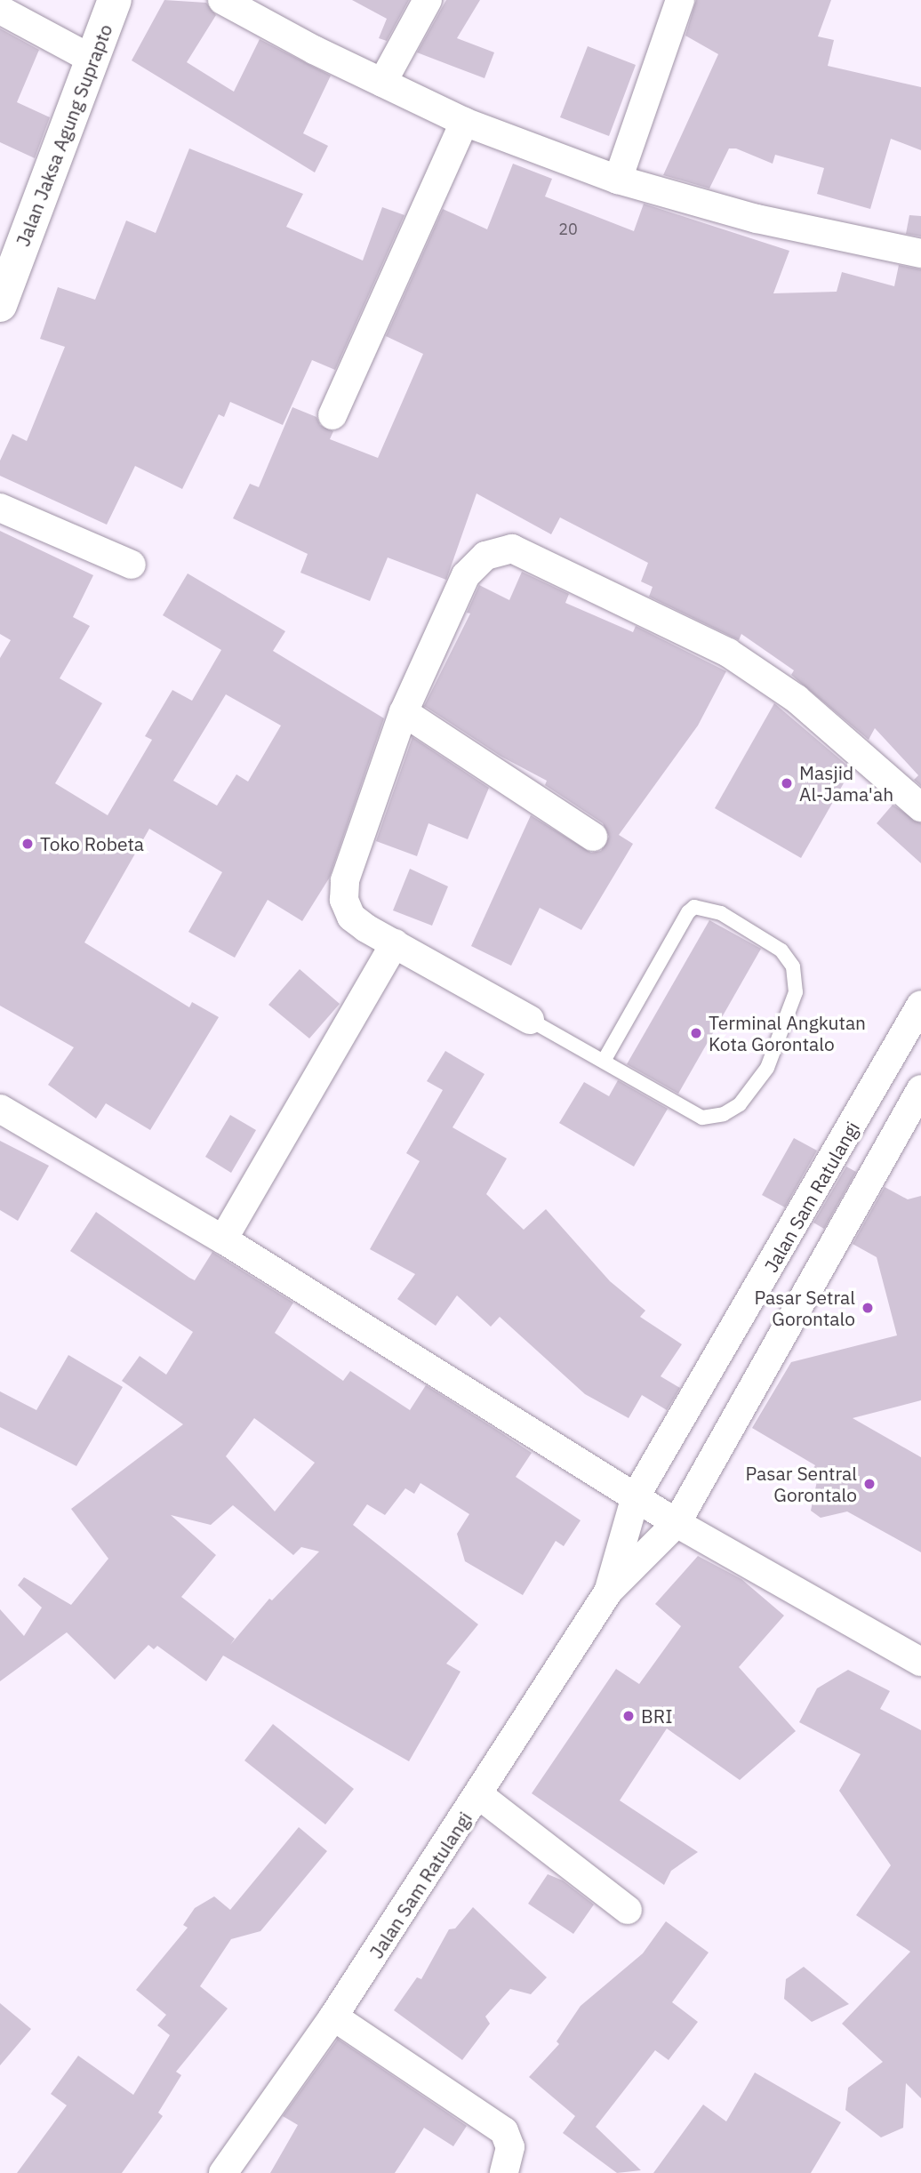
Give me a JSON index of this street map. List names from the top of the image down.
{
  "streets": {
    "street": ["Jalan Jaksa Agung Suprapto", "Jalan Sam Ratulangi"]
  },
  "places": [
    "Masjid Al-Jama'ah",
    "Toko Robeta",
    "Terminal Angkutan Kota Gorontalo",
    "Pasar Setral Gorontalo",
    "Pasar Sentral Gorontalo",
    "BRI"
  ],
  "house_numbers": ["20"]
}
